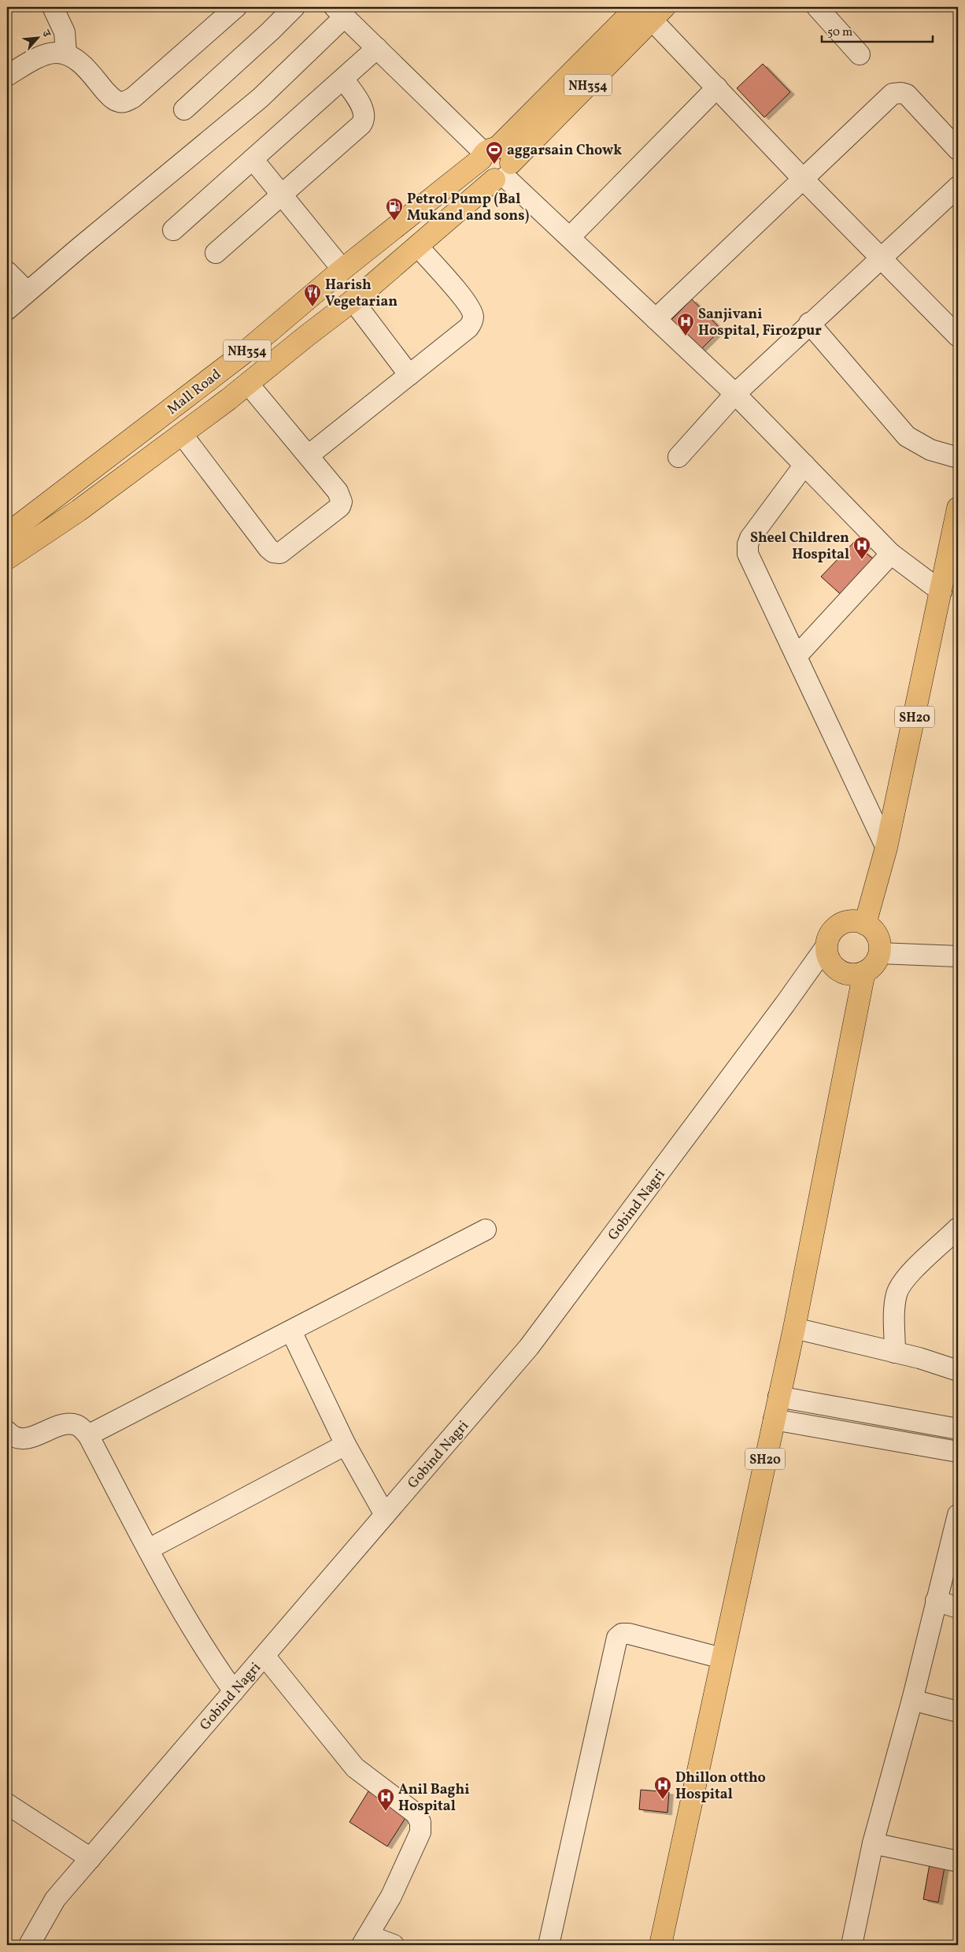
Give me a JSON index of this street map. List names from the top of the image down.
{
  "streets": {
    "main road": ["NH354", "Mall Road", "SH20"],
    "street": ["Gobind Nagri"]
  },
  "crossings": [
    ["NH354", "Mall Road"],
    ["SH20", "Gobind Nagri"]
  ],
  "places": {
    "sports": ["aggarsain Chowk"],
    "fuel station": ["Petrol Pump (Bal Mukand and sons)"],
    "restaurant": ["Harish Vegetarian"],
    "hospital": [
      "Sanjivani Hospital, Firozpur",
      "Sheel Children Hospital",
      "Dhillon ottho Hospital",
      "Anil Baghi Hospital"
    ]
  },
  "scale_bar": "50 m",
  "north": "top right"
}
